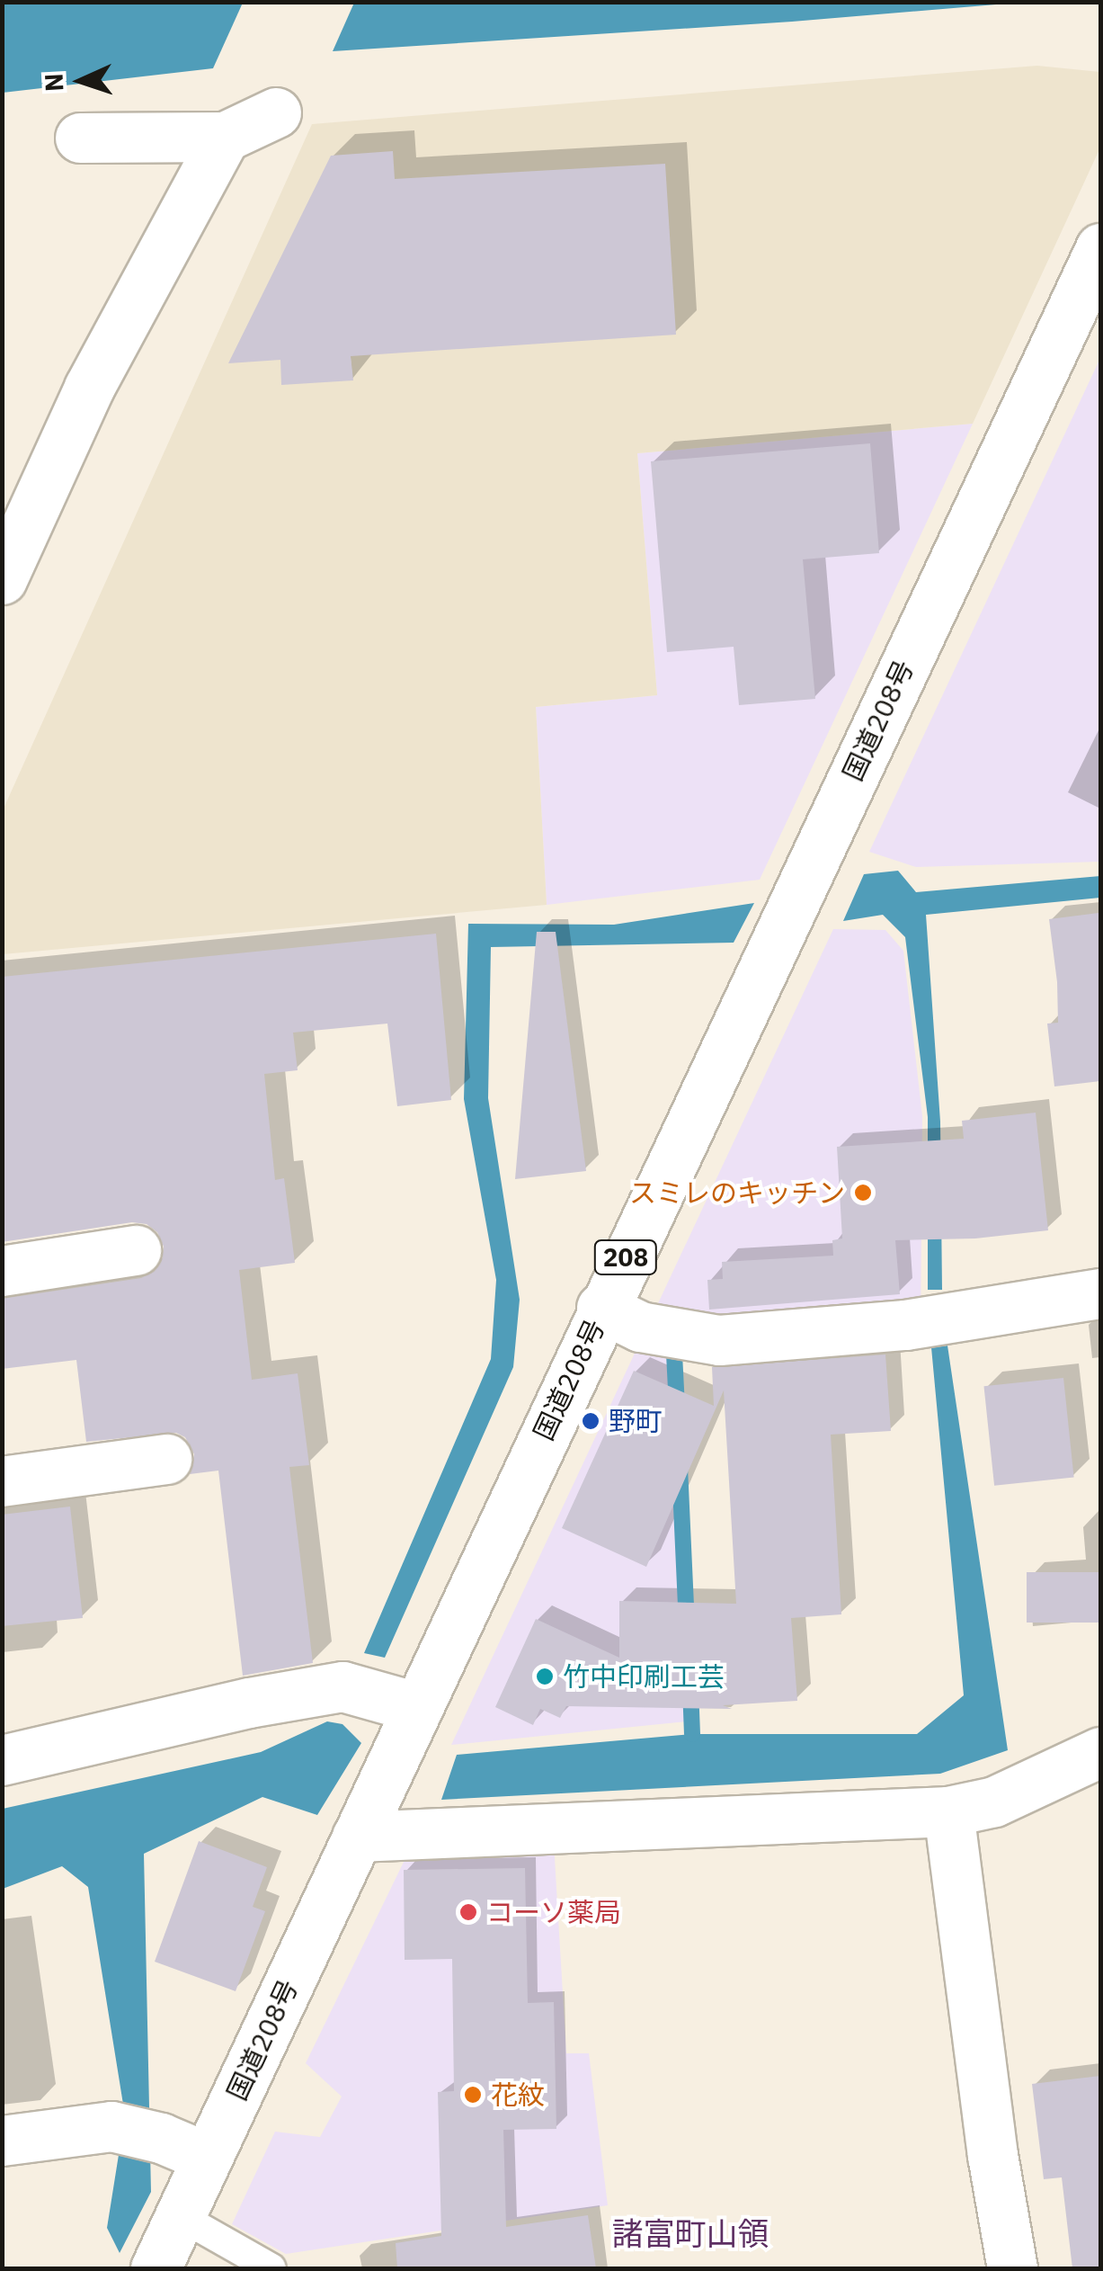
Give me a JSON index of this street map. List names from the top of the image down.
{
  "streets": {
    "main road": ["国道208号", "208"]
  },
  "districts": ["諸富町山領"],
  "places": [
    "スミレのキッチン",
    "野町",
    "竹中印刷工芸",
    "コーソ薬局",
    "花紋"
  ],
  "north": "left"
}
